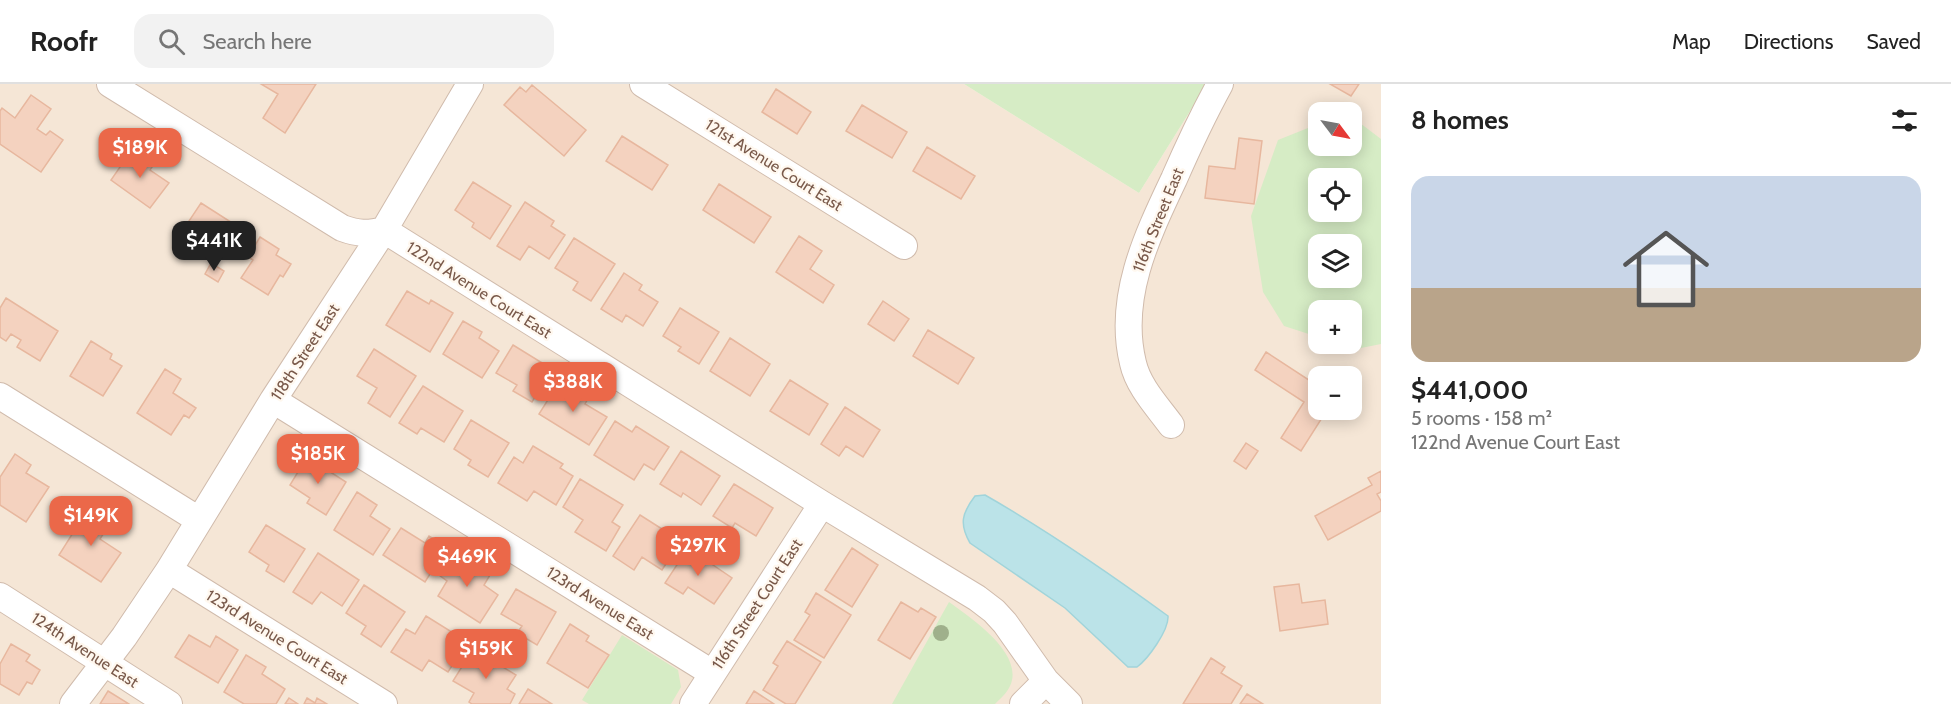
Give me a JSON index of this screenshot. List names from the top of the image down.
{
  "streets": {
    "street": [
      "121st Avenue Court East",
      "116th Street East",
      "122nd Avenue Court East",
      "118th Street East",
      "123rd Avenue East",
      "116th Street Court East",
      "123rd Avenue Court East",
      "124th Avenue East"
    ]
  },
  "crossings": [
    ["122nd Avenue Court East", "118th Street East"],
    ["122nd Avenue Court East", "116th Street Court East"],
    ["118th Street East", "123rd Avenue East"],
    ["118th Street East", "123rd Avenue Court East"],
    ["118th Street East", "124th Avenue East"],
    ["123rd Avenue East", "116th Street Court East"]
  ],
  "north": "bottom right",
  "page": {
    "header": "Roofr",
    "search": "Search here",
    "nav": ["Map", "Directions", "Saved"],
    "heading": "8 homes",
    "map_buttons": ["+", "−"],
    "price": [
      "$189K",
      "$441K",
      "$388K",
      "$185K",
      "$149K",
      "$297K",
      "$469K",
      "$159K"
    ],
    "list": [
      {
        "name": "$441,000",
        "note": "5 rooms · 158 m² · 122nd Avenue Court East"
      }
    ]
  }
}
